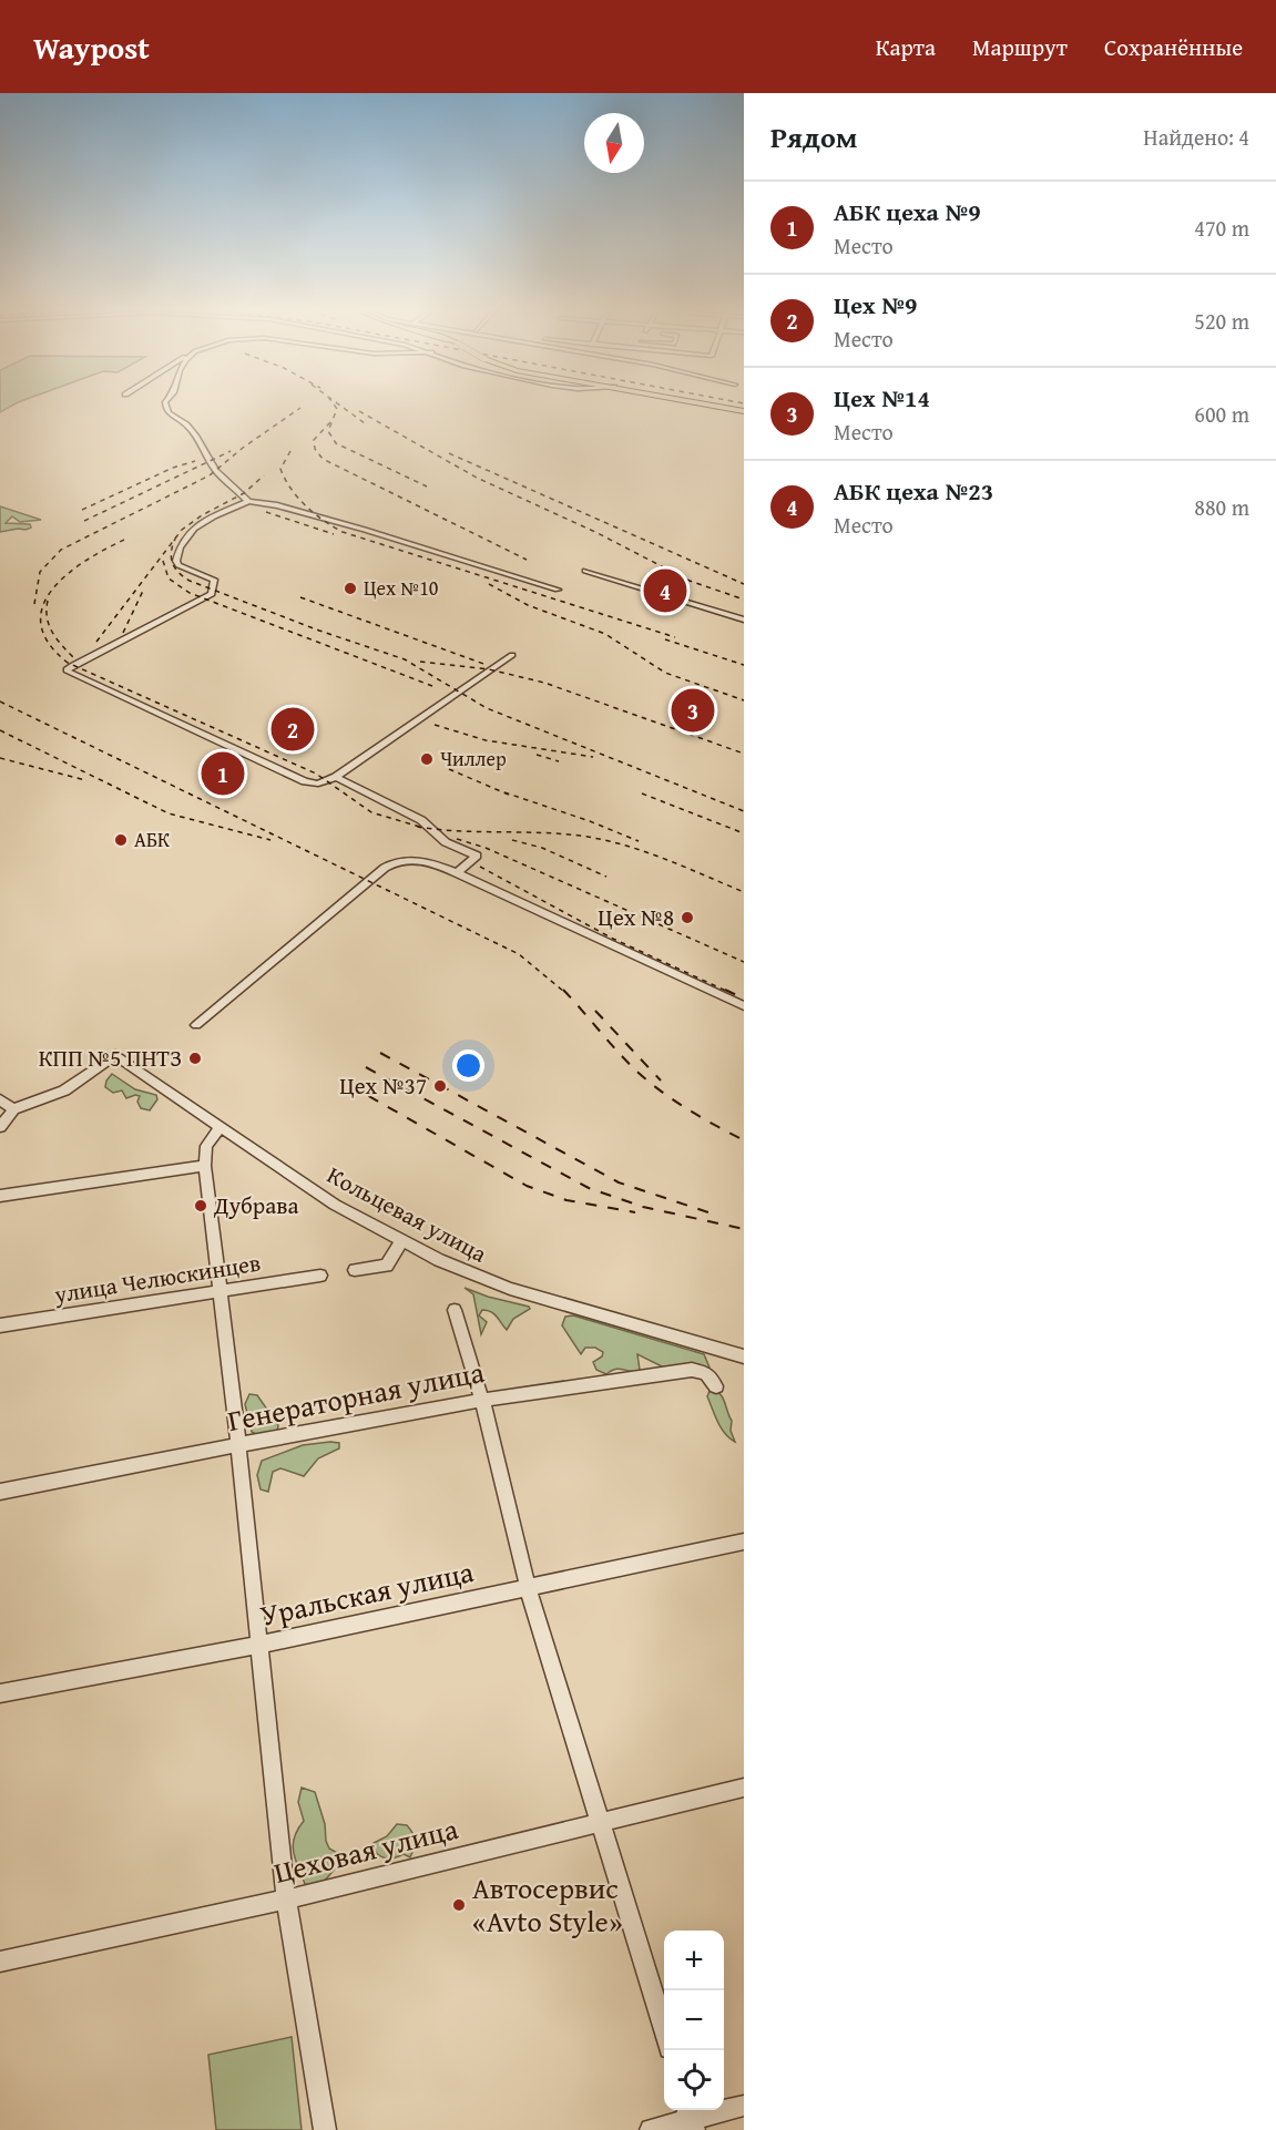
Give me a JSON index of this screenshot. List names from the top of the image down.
{
  "streets": {
    "street": [
      "Кольцевая улица",
      "улица Челюскинцев",
      "Генераторная улица",
      "Уральская улица",
      "Цеховая улица"
    ]
  },
  "places": [
    "Цех №10",
    "Чиллер",
    "АБК",
    "Цех №8",
    "КПП №5 ПНТЗ",
    "Цех №37",
    "Дубрава",
    "Автосервис «Avto Style»"
  ],
  "north": "bottom",
  "page": {
    "header": "Waypost",
    "nav": ["Карта", "Маршрут", "Сохранённые"],
    "heading": ["Рядом", "Найдено: 4"],
    "list": [
      {
        "mark": "1",
        "name": "АБК цеха №9",
        "note": "Место",
        "value": "470 m"
      },
      {
        "mark": "2",
        "name": "Цех №9",
        "note": "Место",
        "value": "520 m"
      },
      {
        "mark": "3",
        "name": "Цех №14",
        "note": "Место",
        "value": "600 m"
      },
      {
        "mark": "4",
        "name": "АБК цеха №23",
        "note": "Место",
        "value": "880 m"
      }
    ],
    "pins": [
      "4",
      "3",
      "2",
      "1"
    ],
    "map_buttons": ["+", "−"]
  }
}
